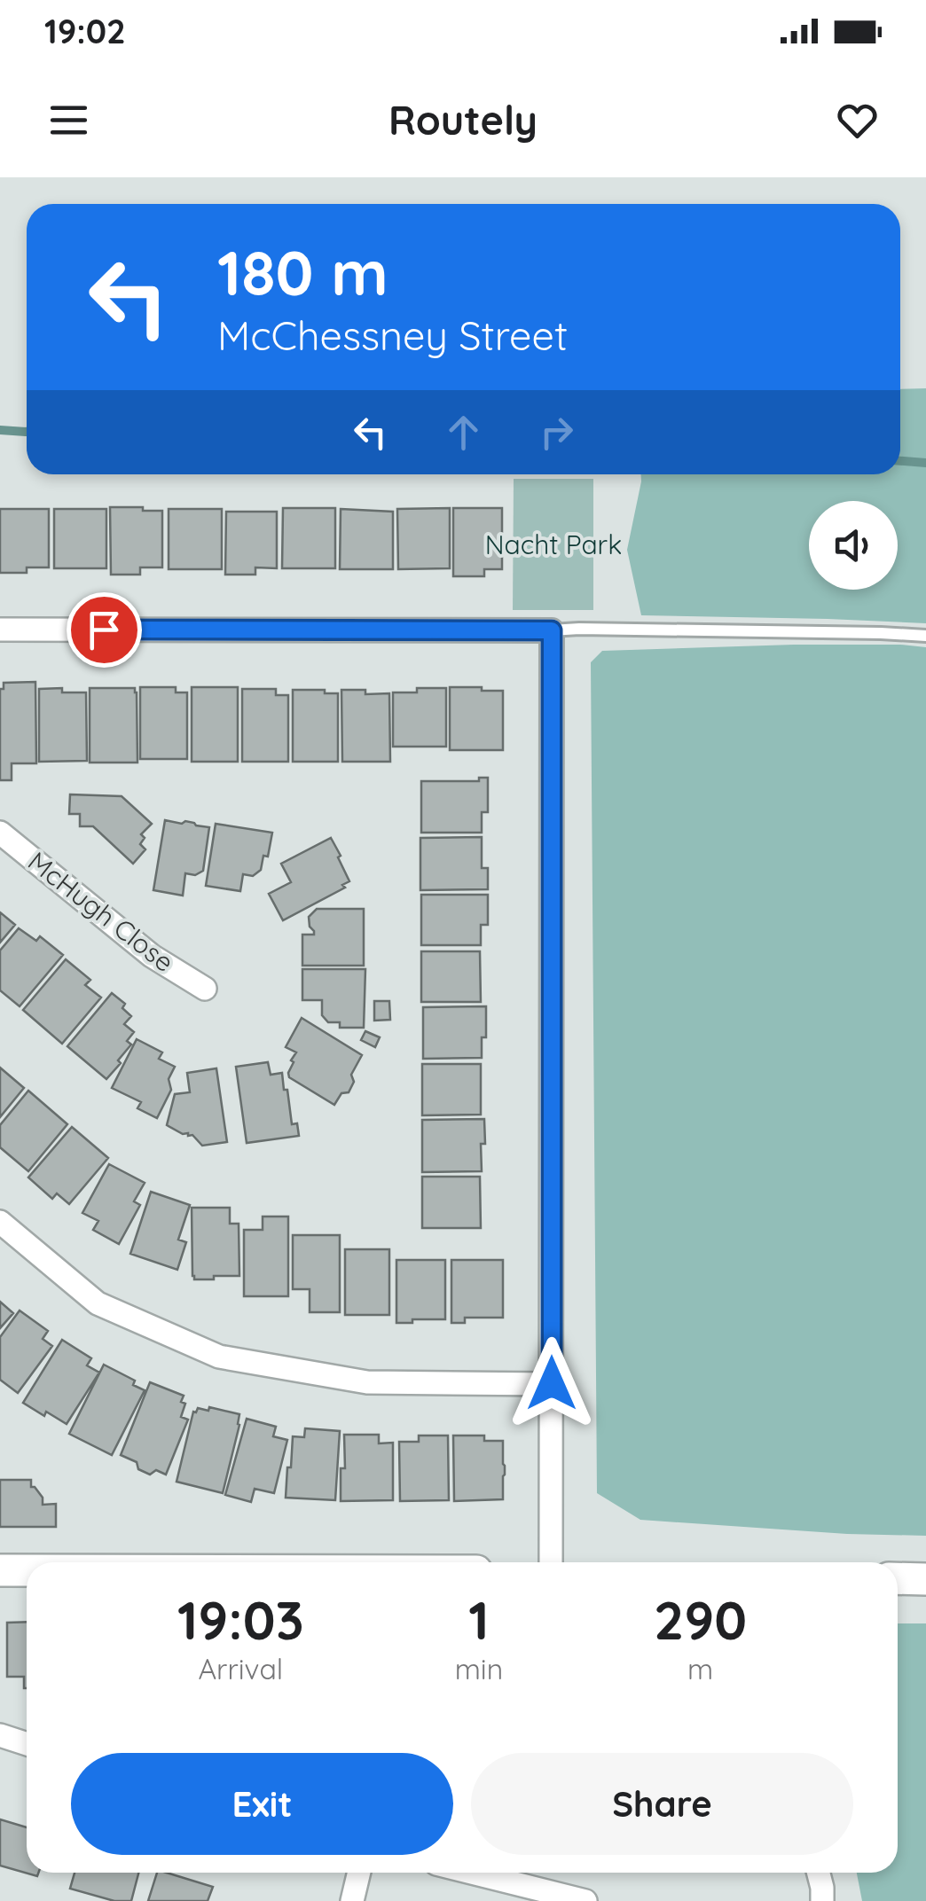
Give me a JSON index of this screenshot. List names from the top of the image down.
{
  "streets": {
    "street": ["McHugh Close"]
  },
  "parks": ["Nacht Park"],
  "page": {
    "status": "19:02",
    "header": "Routely",
    "turn": ["180 m", "McChessney Street"],
    "eta": [
      "19:03",
      "Arrival",
      "1",
      "min",
      "290",
      "m"
    ],
    "buttons": ["Exit", "Share"]
  }
}
